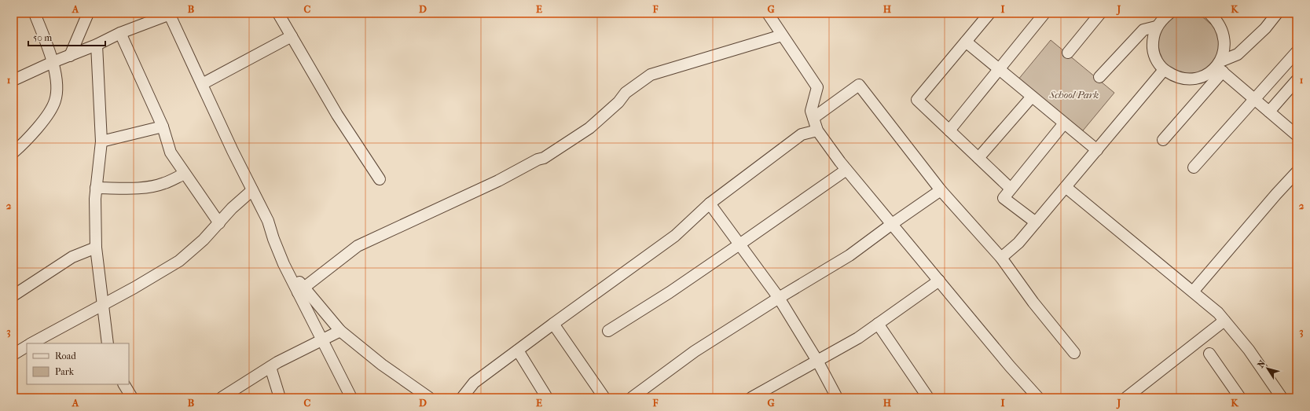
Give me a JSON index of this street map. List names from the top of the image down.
{
  "parks": ["School Park"],
  "legend": ["Road", "Park"],
  "scale_bar": "50 m",
  "north": "top left",
  "grid": {
    "columns": [
      "A",
      "B",
      "C",
      "D",
      "E",
      "F",
      "G",
      "H",
      "I",
      "J",
      "K"
    ],
    "rows": ["1", "2", "3"]
  }
}
